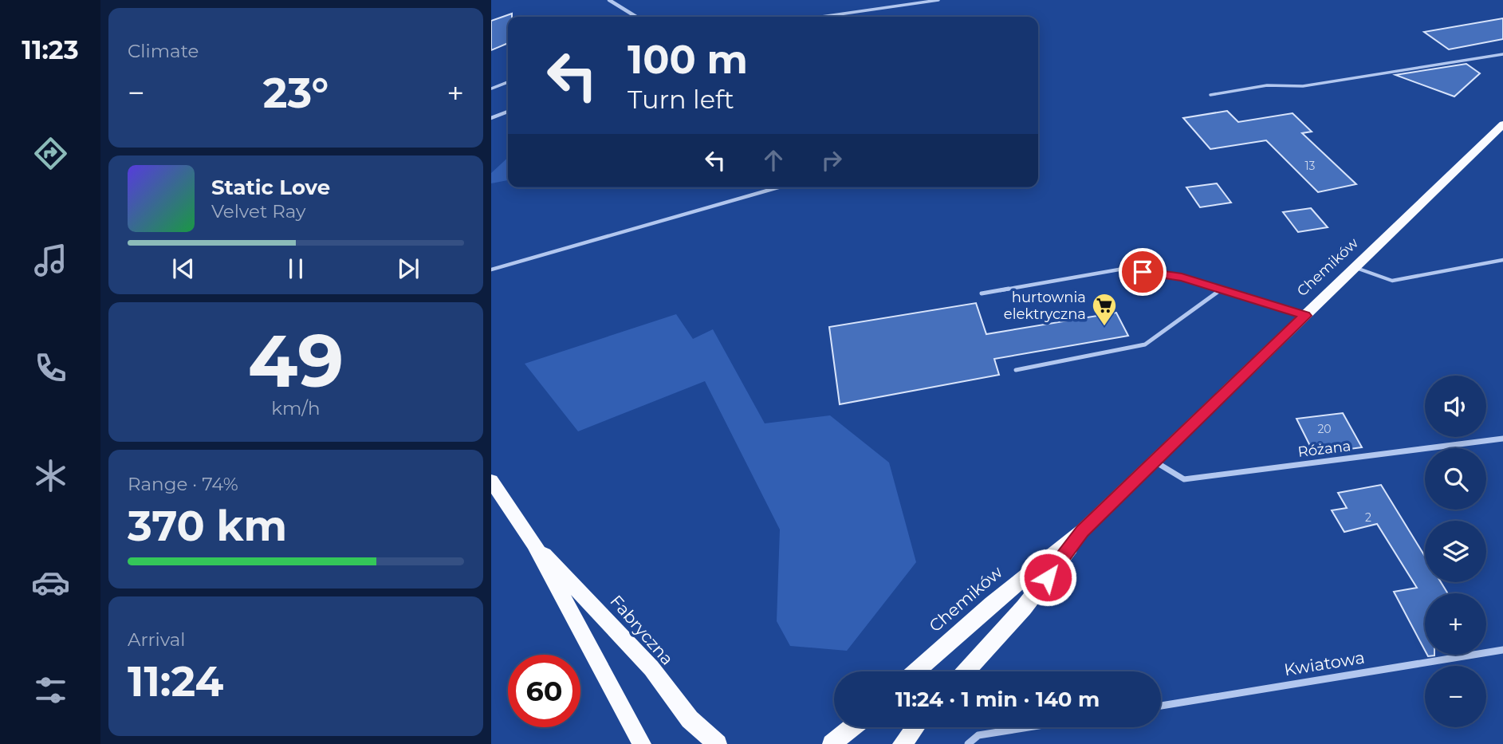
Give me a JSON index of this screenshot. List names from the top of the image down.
{
  "streets": {
    "main road": ["Chemików", "Fabryczna"],
    "street": ["Różana", "Kwiatowa"]
  },
  "crossings": [
    ["Chemików", "Różana"]
  ],
  "places": {
    "supermarket": ["hurtownia elektryczna"]
  },
  "house_numbers": ["13", "20", "2"],
  "page": {
    "tabs": "11:23",
    "tile": [
      "Climate",
      ["49", "km/h"],
      ["Range · 74%", "370 km"],
      ["Arrival", "11:24"]
    ],
    "turn": ["100 m", "Turn left"],
    "heat": ["−", "23°", "+"],
    "song": ["Static Love", "Velvet Ray"],
    "map_buttons": ["+", "−"],
    "limit": "60",
    "trip": "11:24 · 1 min · 140 m"
  }
}
